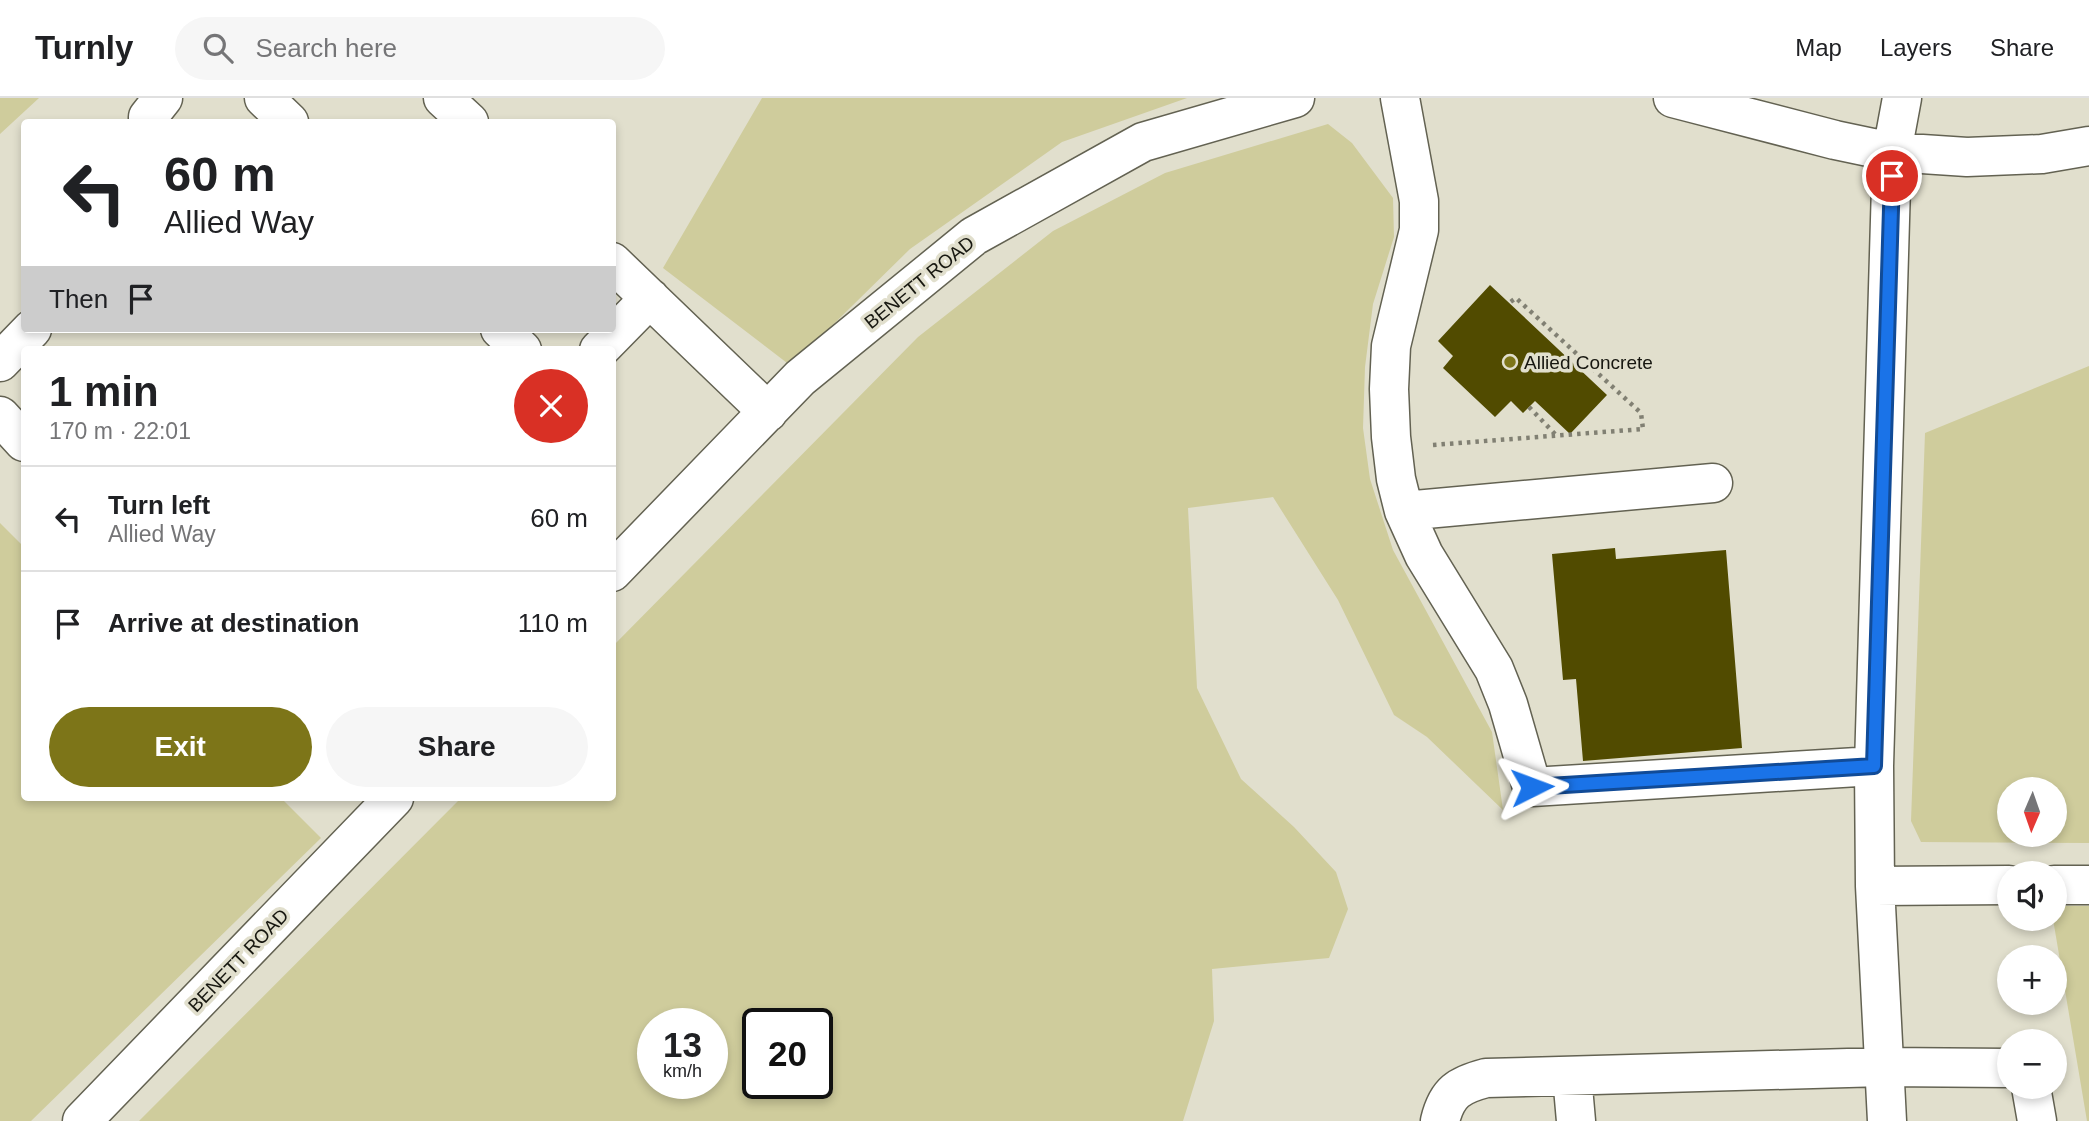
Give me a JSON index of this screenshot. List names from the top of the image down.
{
  "streets": {
    "street": ["BENETT ROAD"]
  },
  "places": ["Allied Concrete"],
  "north": "bottom",
  "page": {
    "header": "Turnly",
    "search": "Search here",
    "nav": ["Map", "Layers", "Share"],
    "turn": ["60 m", "Allied Way"],
    "then": "Then",
    "heading": ["1 min", "170 m · 22:01"],
    "list": [
      {
        "name": "Turn left",
        "note": "Allied Way",
        "value": "60 m"
      },
      {
        "name": "Arrive at destination",
        "value": "110 m"
      }
    ],
    "buttons": ["Exit", "Share"],
    "map_buttons": ["+", "−"],
    "speed": "13 km/h",
    "limit": "20"
  }
}
